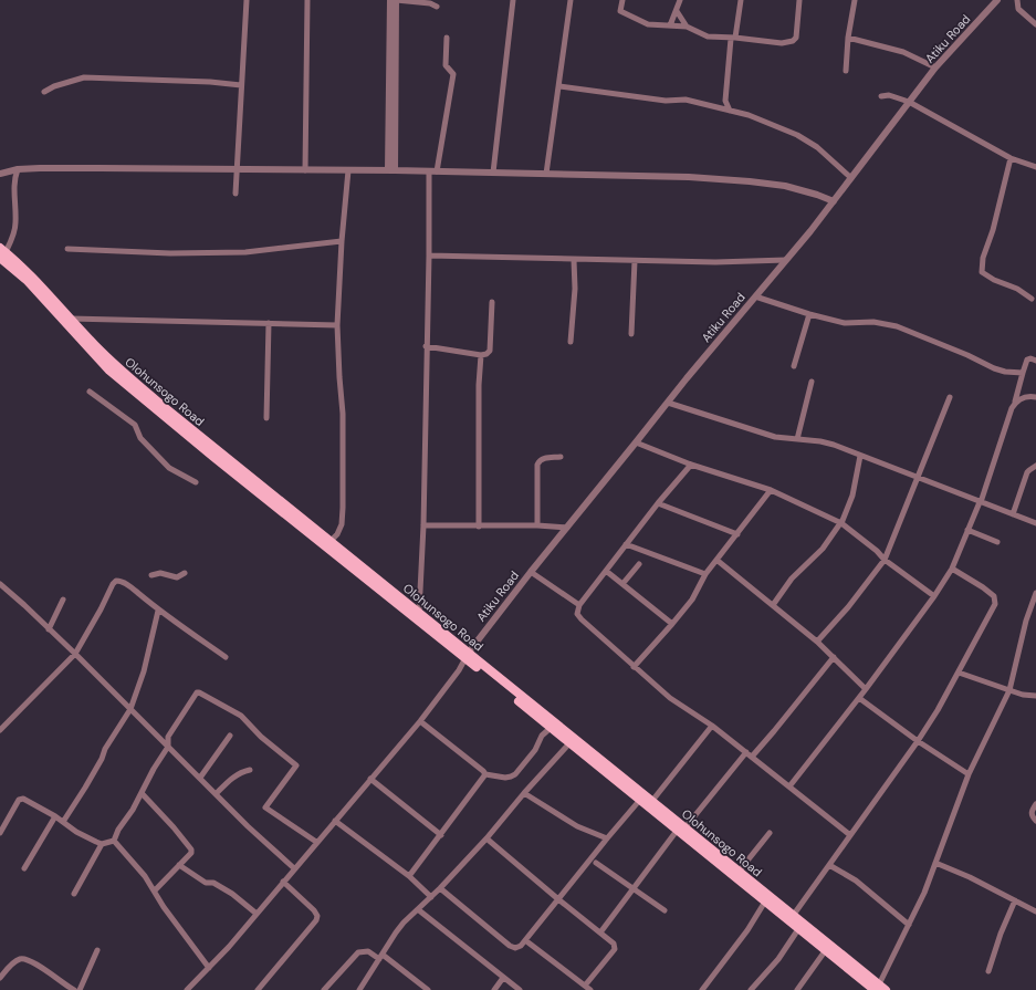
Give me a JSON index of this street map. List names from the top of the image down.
{
  "streets": {
    "main road": ["Olohunsogo Road"],
    "street": ["Atiku Road"]
  },
  "crossings": [
    ["Atiku Road", "Olohunsogo Road"]
  ]
}
